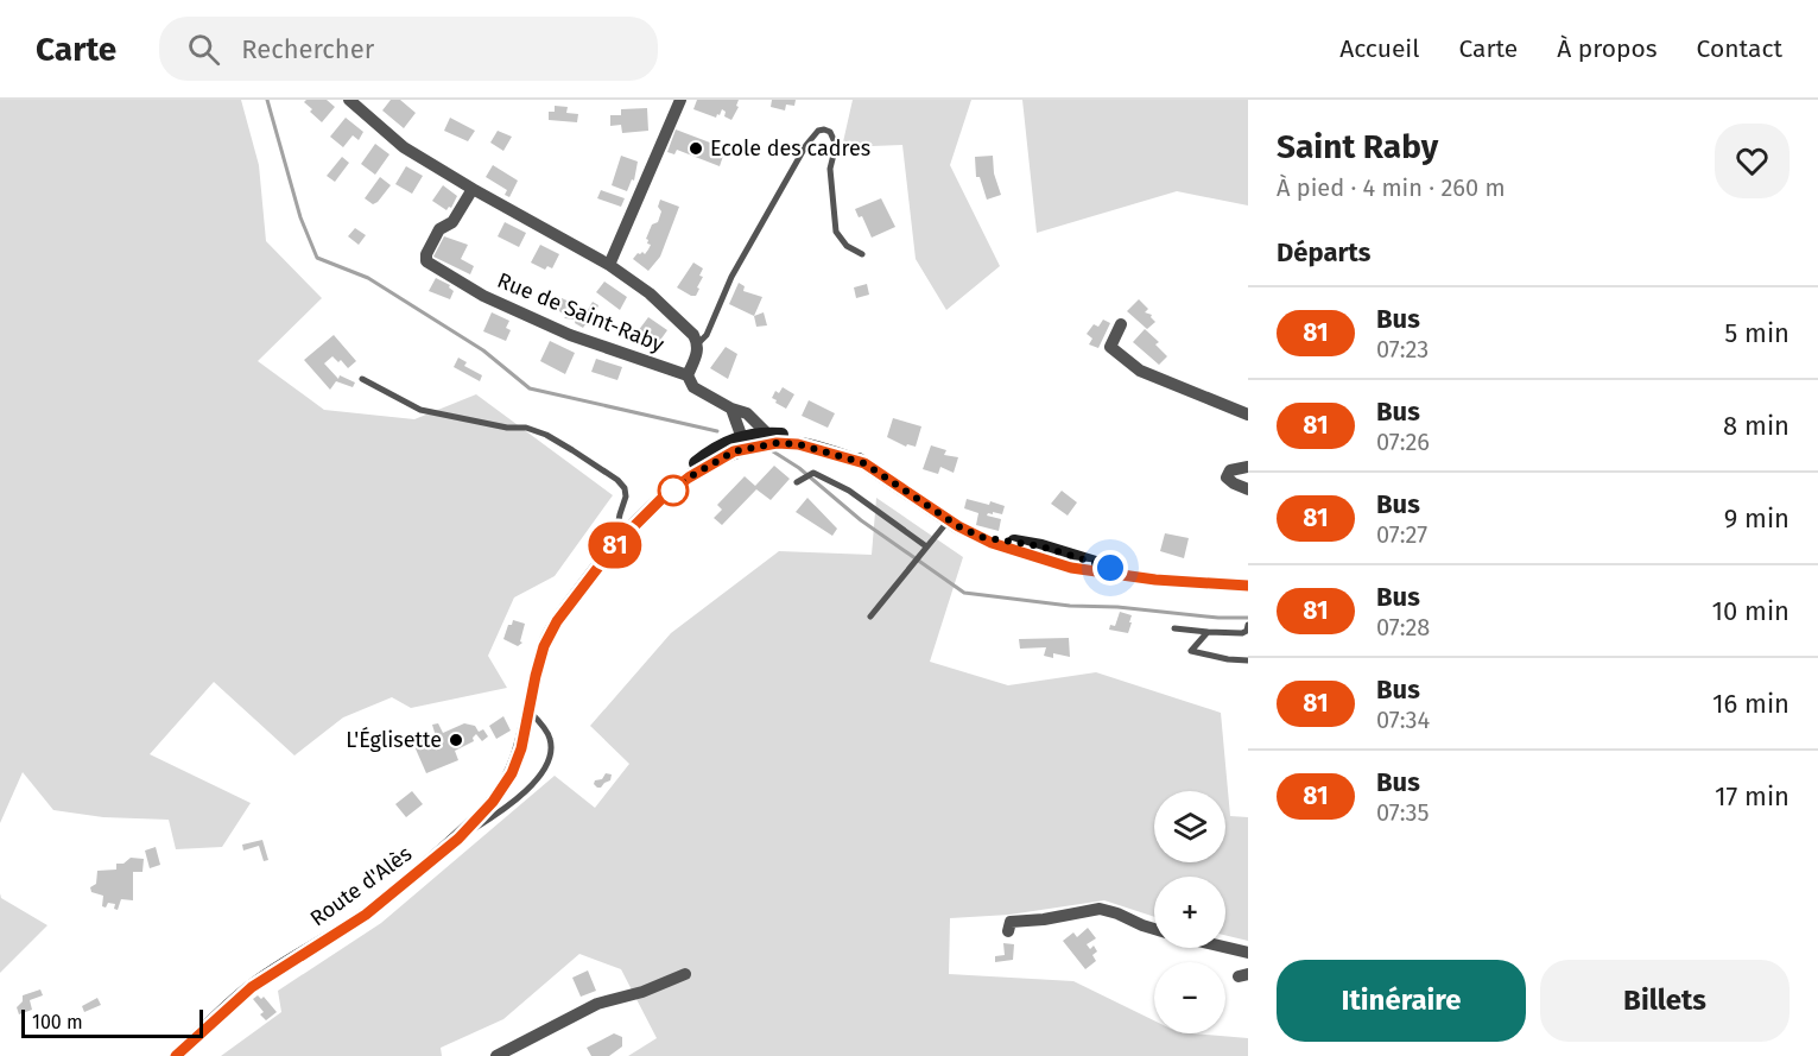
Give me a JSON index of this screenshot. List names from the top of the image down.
{
  "streets": {
    "main road": ["Route d'Alès"],
    "street": ["Rue de Saint-Raby"]
  },
  "places": ["Ecole des cadres", "L'Églisette"],
  "lines": ["bus line 81"],
  "scale_bar": "100 m",
  "page": {
    "header": "Carte",
    "search": "Rechercher",
    "nav": [
      "Accueil",
      "Carte",
      "À propos",
      "Contact"
    ],
    "on_map": "81",
    "heading": [
      ["Saint Raby", "À pied · 4 min · 260 m"],
      "Départs"
    ],
    "list": [
      {
        "mark": "81",
        "name": "Bus",
        "note": "07:23",
        "value": "5 min"
      },
      {
        "mark": "81",
        "name": "Bus",
        "note": "07:26",
        "value": "8 min"
      },
      {
        "mark": "81",
        "name": "Bus",
        "note": "07:27",
        "value": "9 min"
      },
      {
        "mark": "81",
        "name": "Bus",
        "note": "07:28",
        "value": "10 min"
      },
      {
        "mark": "81",
        "name": "Bus",
        "note": "07:34",
        "value": "16 min"
      },
      {
        "mark": "81",
        "name": "Bus",
        "note": "07:35",
        "value": "17 min"
      }
    ],
    "map_buttons": ["+", "−"],
    "buttons": ["Itinéraire", "Billets"],
    "scale": "100 m"
  }
}
